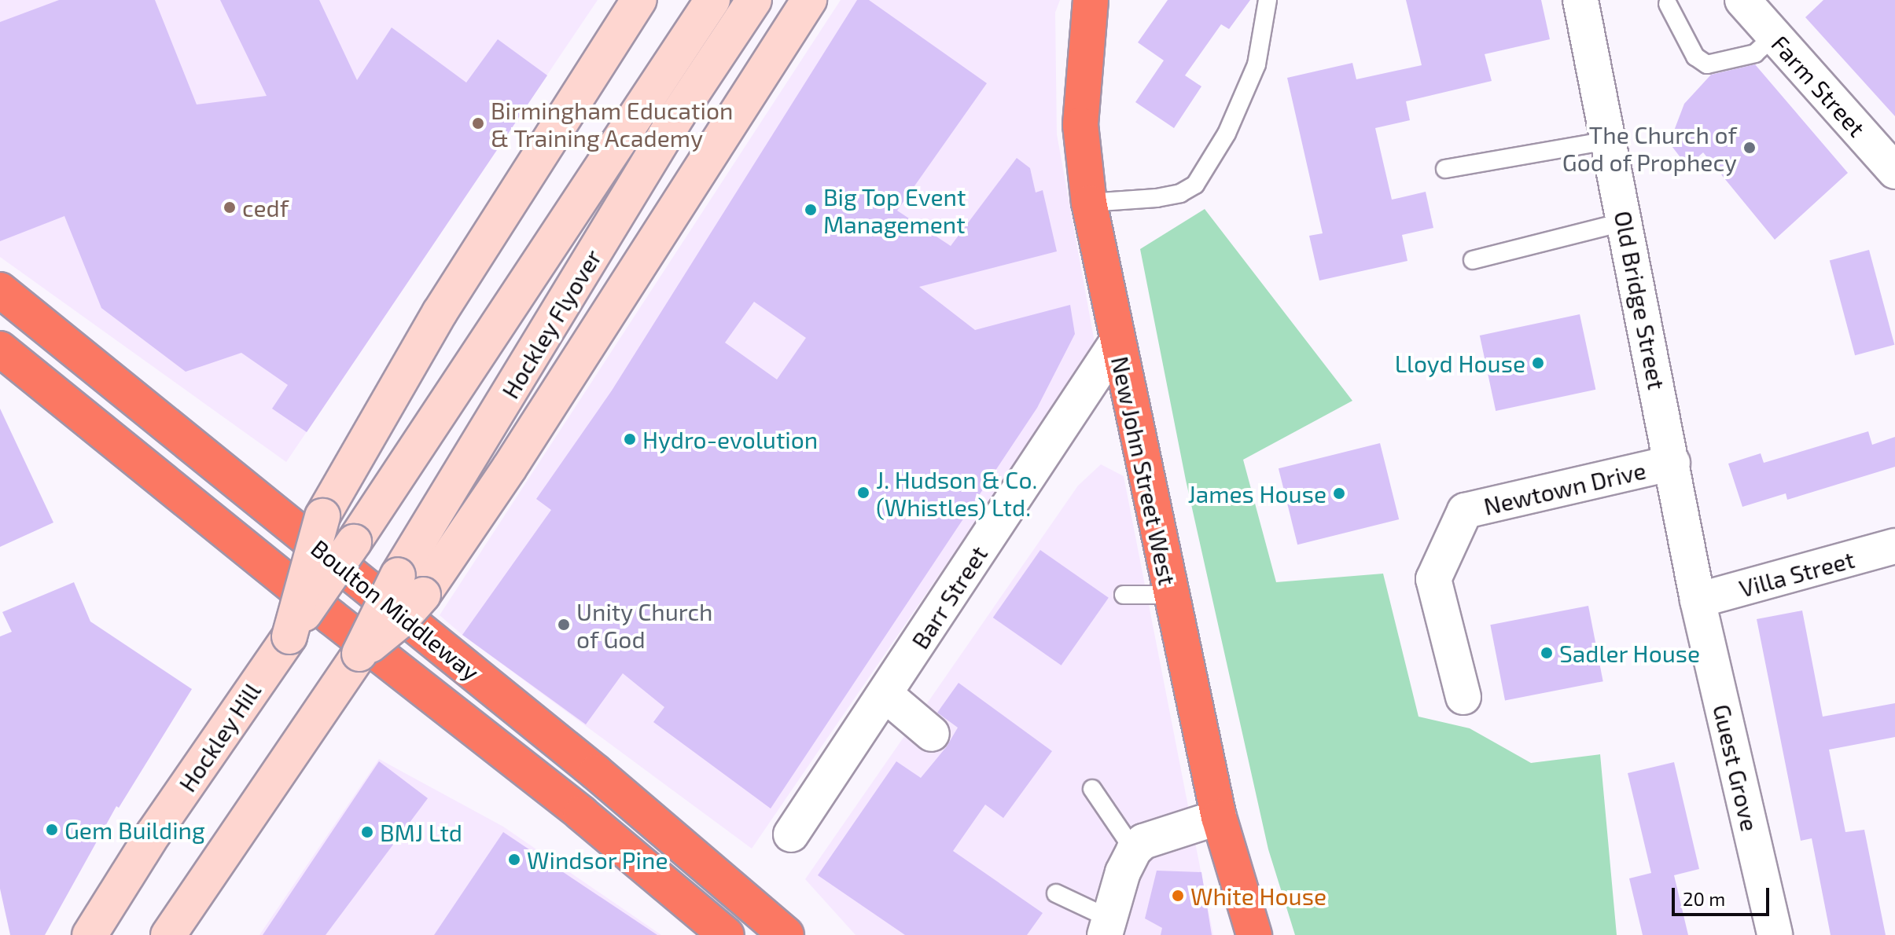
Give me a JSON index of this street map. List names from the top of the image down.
{
  "streets": {
    "highway": ["New John Street West", "Boulton Middleway"],
    "main road": ["Hockley Flyover", "Hockley Hill"],
    "street": [
      "Farm Street",
      "Old Bridge Street",
      "Newtown Drive",
      "Villa Street",
      "Barr Street",
      "Guest Grove"
    ]
  },
  "crossings": [
    ["Old Bridge Street", "Newtown Drive"],
    ["Old Bridge Street", "Villa Street"],
    ["Old Bridge Street", "Guest Grove"],
    ["Hockley Flyover", "Hockley Hill"],
    ["New John Street West", "Barr Street"],
    ["Villa Street", "Guest Grove"]
  ],
  "places": [
    "Birmingham Education & Training Academy",
    "The Church of God of Prophecy",
    "cedf",
    "Big Top Event Management",
    "Lloyd House",
    "Hydro-evolution",
    "J. Hudson & Co. (Whistles) Ltd.",
    "James House",
    "Unity Church of God",
    "Sadler House",
    "Gem Building",
    "BMJ Ltd",
    "Windsor Pine",
    "White House"
  ],
  "scale_bar": "20 m"
}
